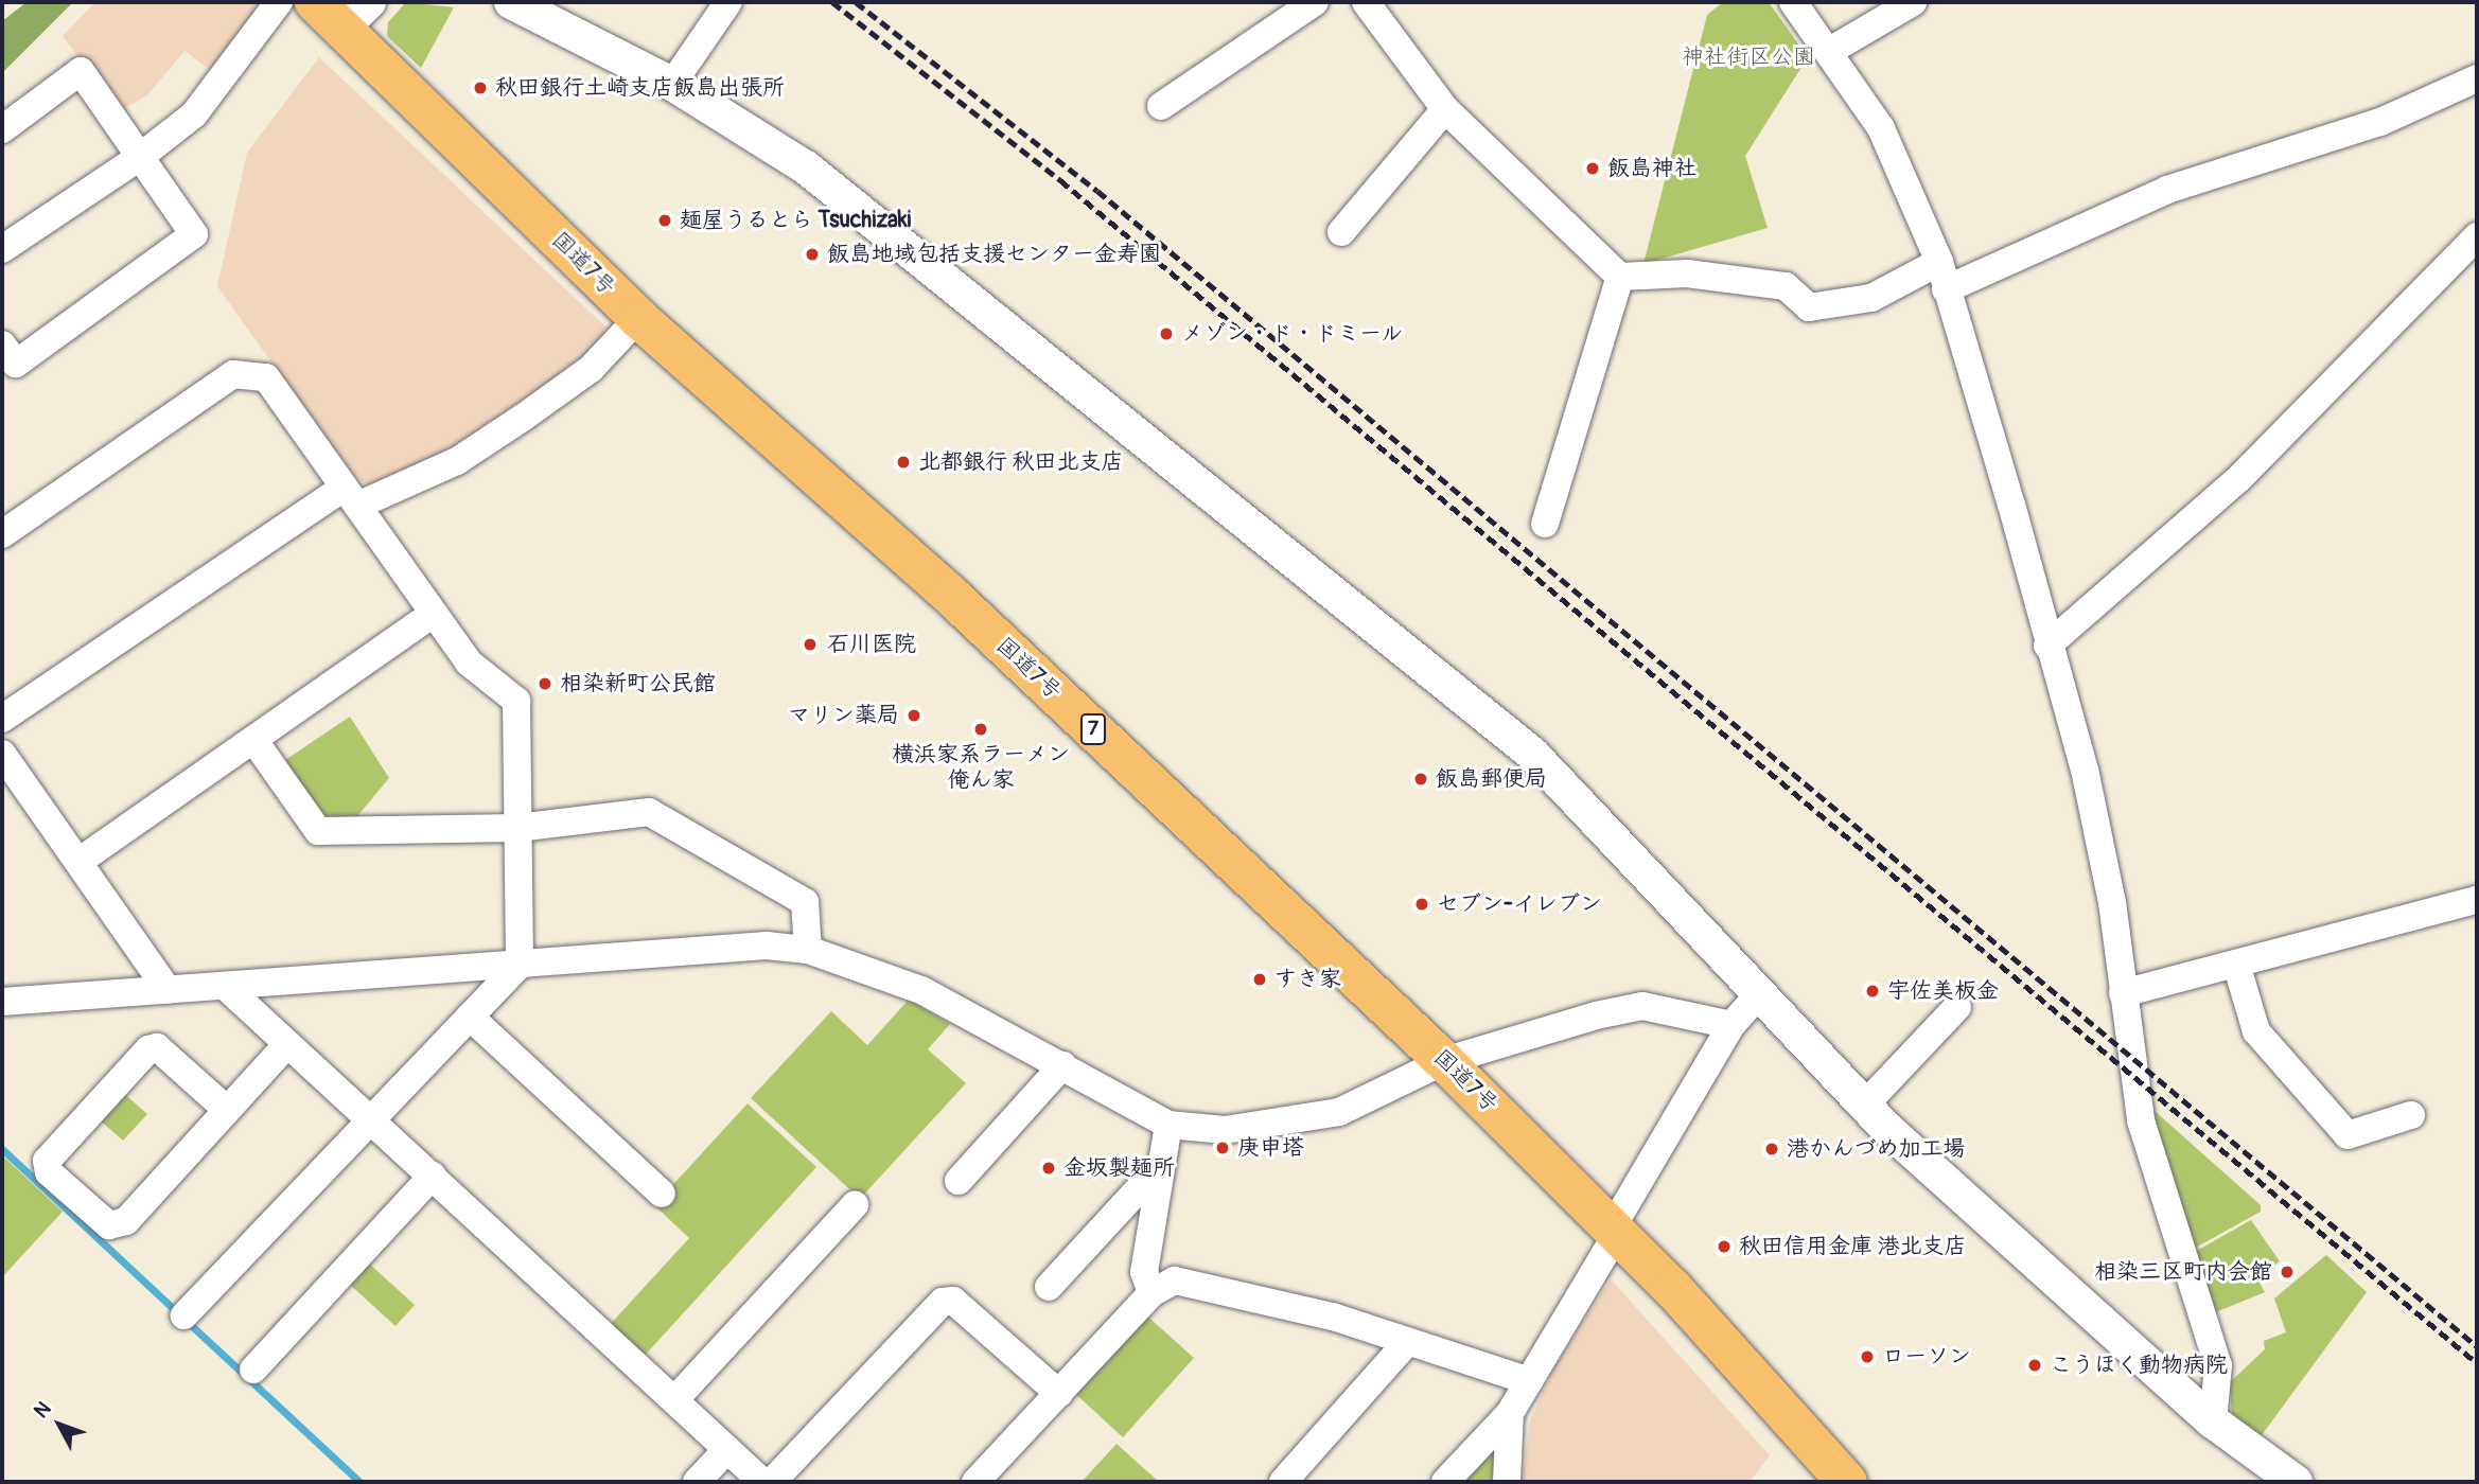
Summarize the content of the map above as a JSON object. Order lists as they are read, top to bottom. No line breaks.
{"streets":{"highway":["国道7号","7"]},"parks":["神社街区公園"],"places":["秋田銀行土崎支店飯島出張所","飯島神社","麺屋うるとら Tsuchizaki","飯島地域包括支援センター金寿園","メゾン・ド・ドミール","北都銀行 秋田北支店","石川医院","相染新町公民館","マリン薬局","横浜家系ラーメン 俺ん家","飯島郵便局","セブン-イレブン","すき家","宇佐美板金","庚申塔","港かんづめ加工場","金坂製麺所","秋田信用金庫 港北支店","相染三区町内会館","ローソン","こうほく動物病院"],"north":"top left"}
